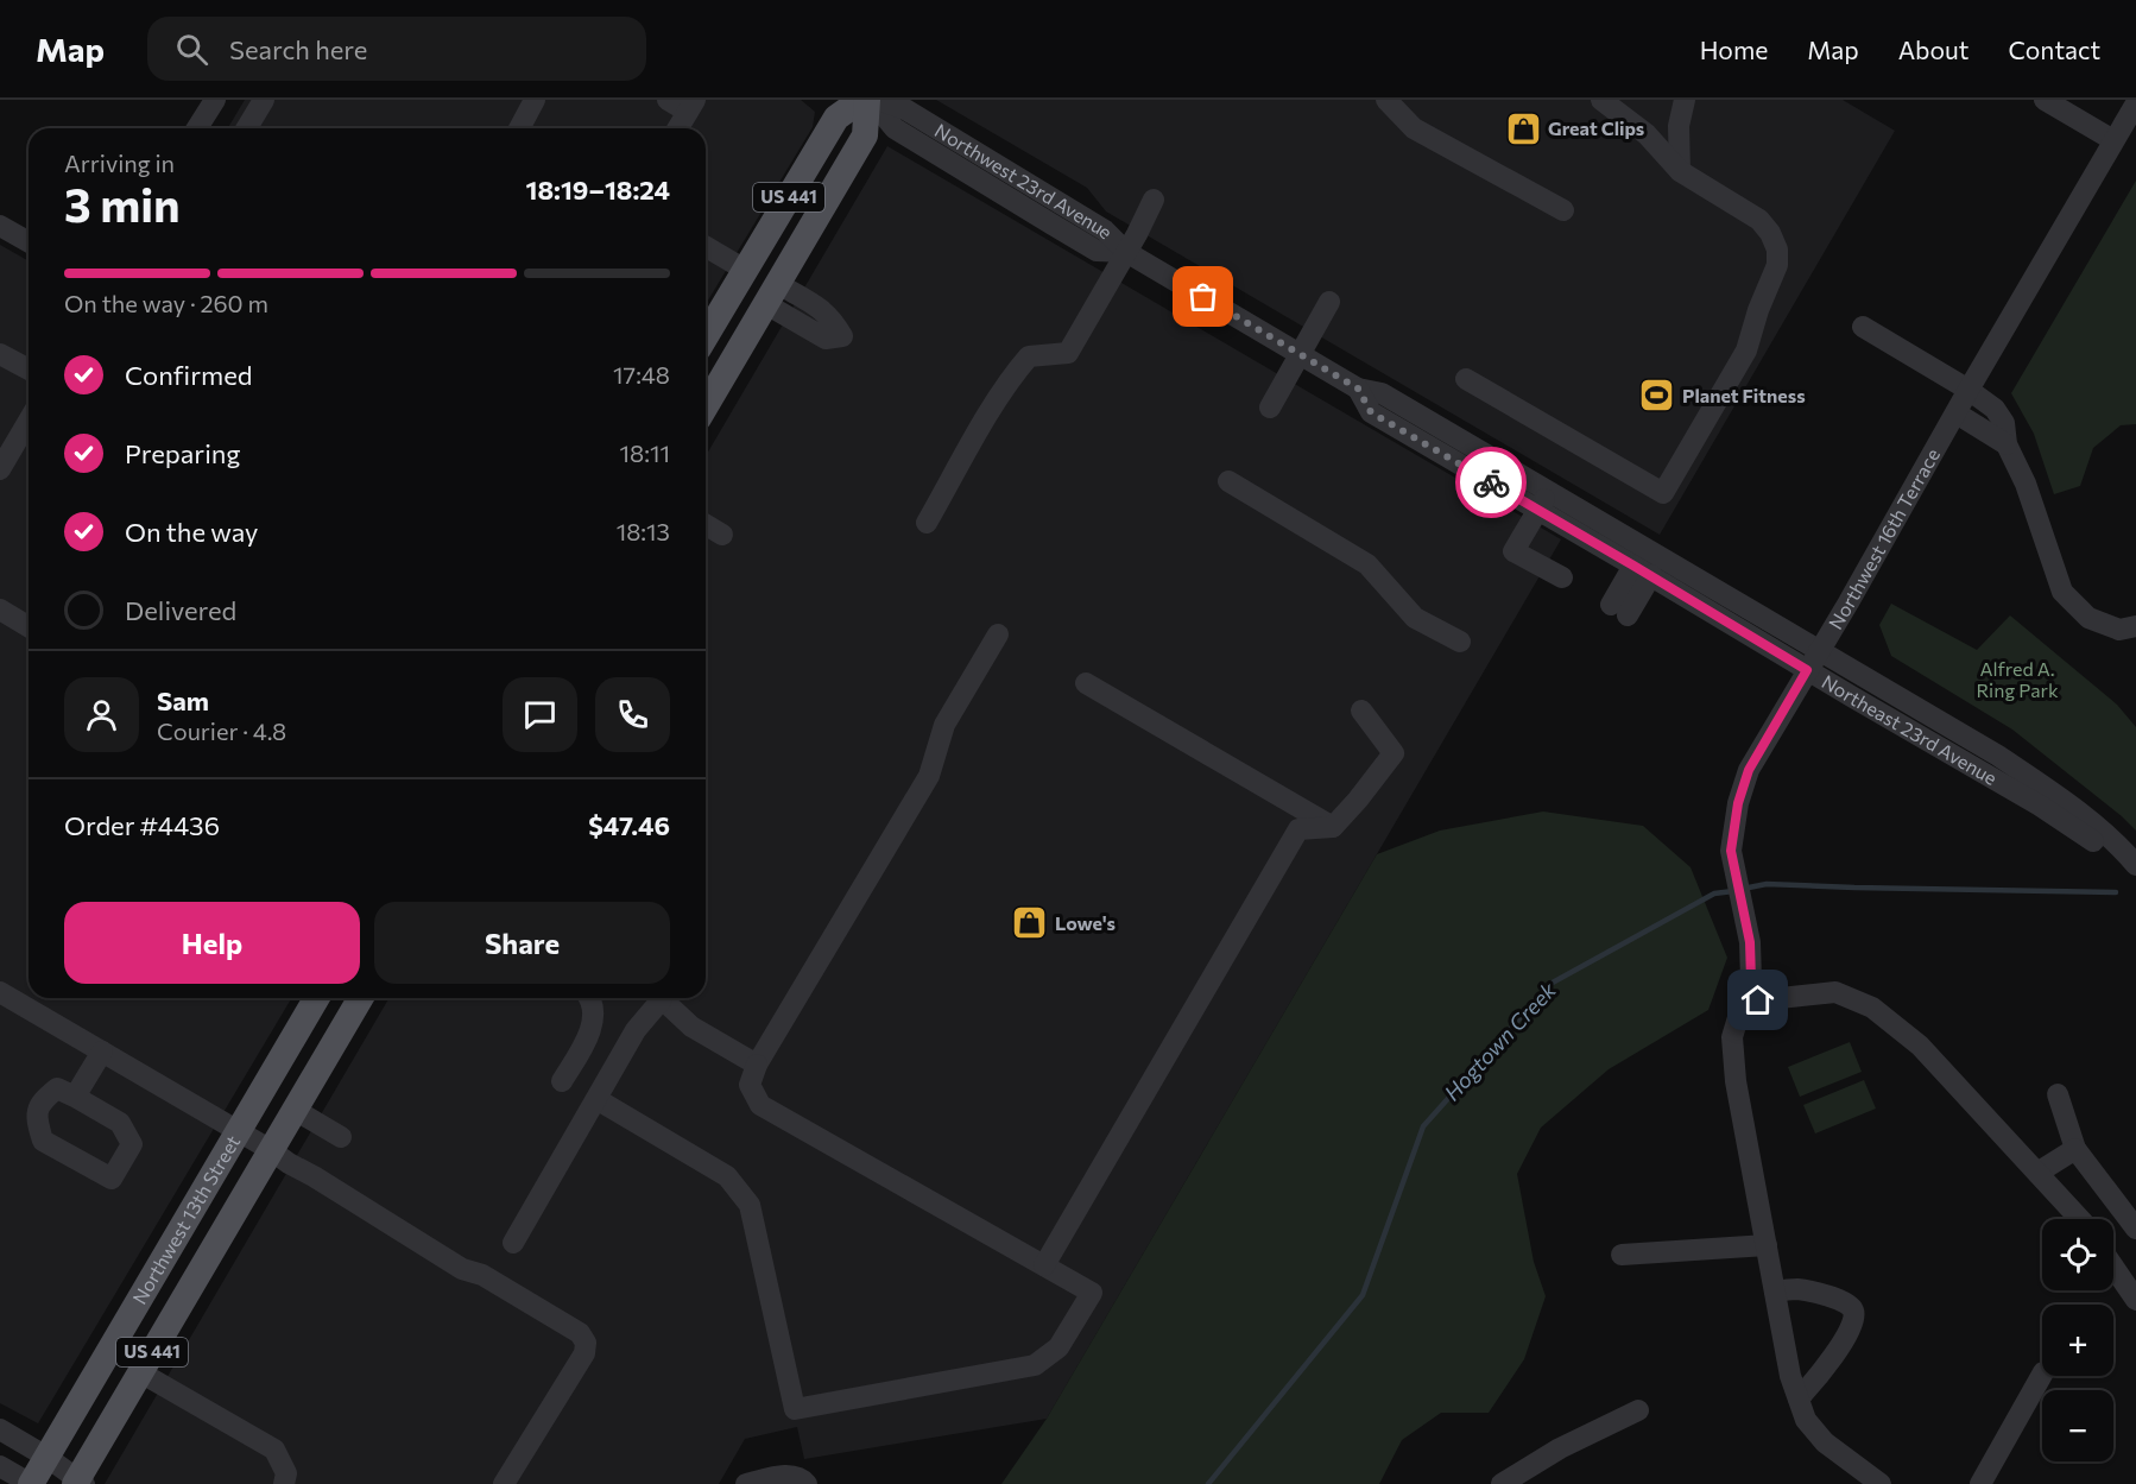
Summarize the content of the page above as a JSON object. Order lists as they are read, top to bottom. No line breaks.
{"streets":{"main road":["US 441","Northwest 13th Street"],"street":["Northwest 23rd Avenue","Northwest 16th Terrace","Northeast 23rd Avenue"]},"crossings":[["Northwest 23rd Avenue","US 441"],["Northwest 23rd Avenue","Northeast 23rd Avenue"],["Northwest 16th Terrace","Northeast 23rd Avenue"]],"water":["Hogtown Creek"],"parks":["Alfred A. Ring Park"],"places":{"shop":["Great Clips","Lowe's"],"sports":["Planet Fitness"]},"page":{"header":"Map","search":"Search here","nav":["Home","Map","About","Contact"],"heading":["3 min","Arriving in","18:19–18:24"],"panel":["Sam","Courier · 4.8","Order #4436","$47.46"],"bar":"On the way · 260 m","list":[["Confirmed","17:48"],["Preparing","18:11"],["On the way","18:13"],"Delivered"],"buttons":["Help","Share"],"map_buttons":["+","−"]}}
